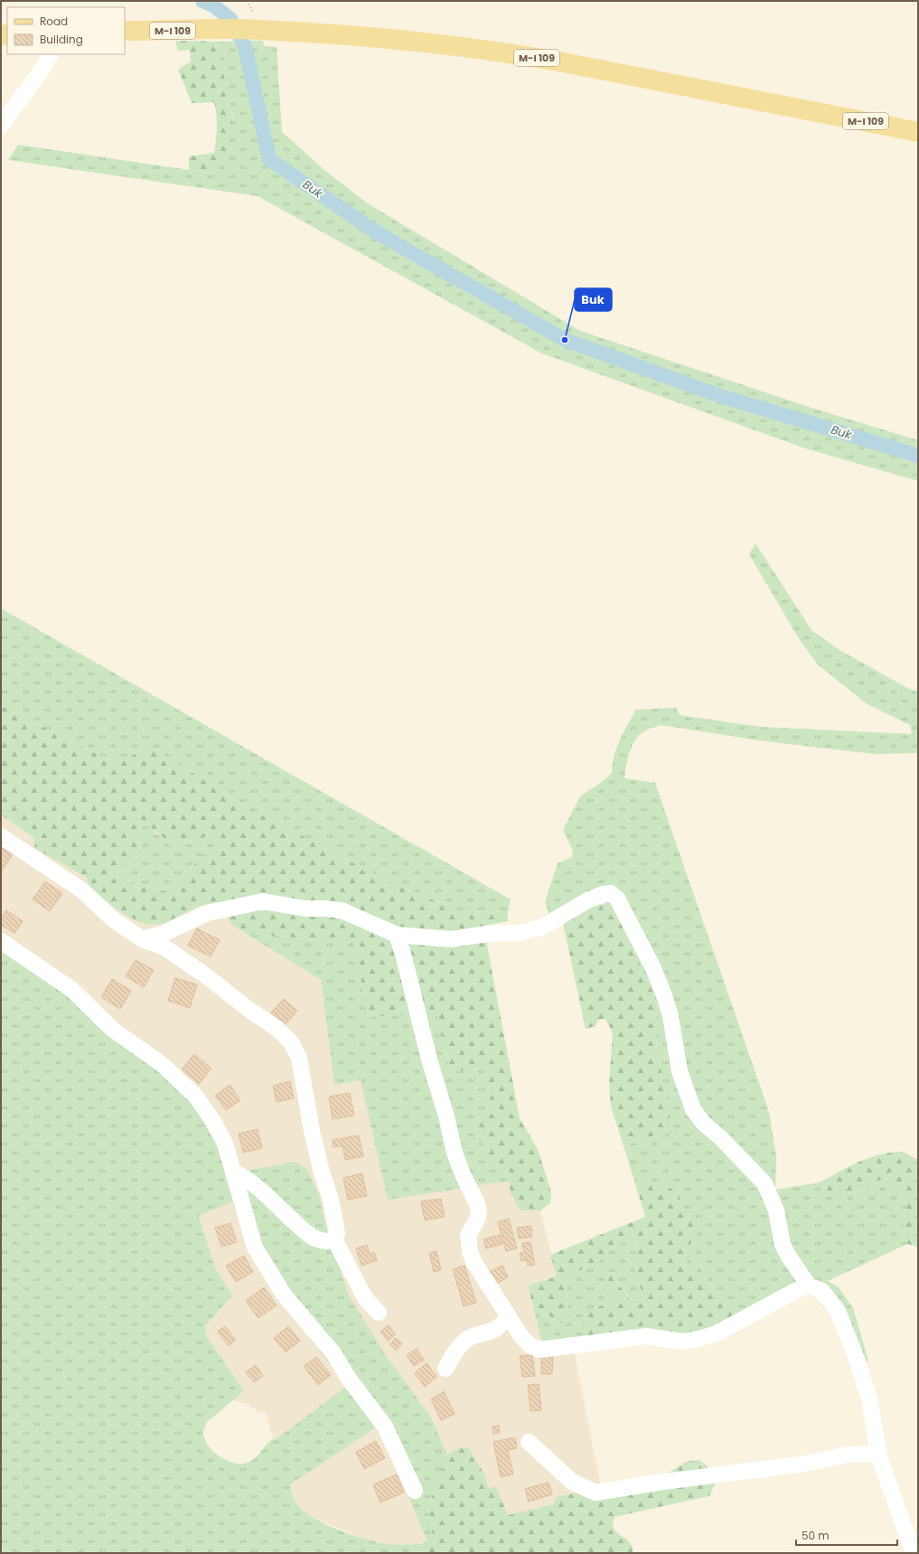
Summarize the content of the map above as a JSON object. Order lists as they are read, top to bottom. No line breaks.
{"streets":{"main road":["M-I 109"]},"water":["Buk"],"places":["Buk"],"legend":["Road","Building"],"scale_bar":"50 m"}
